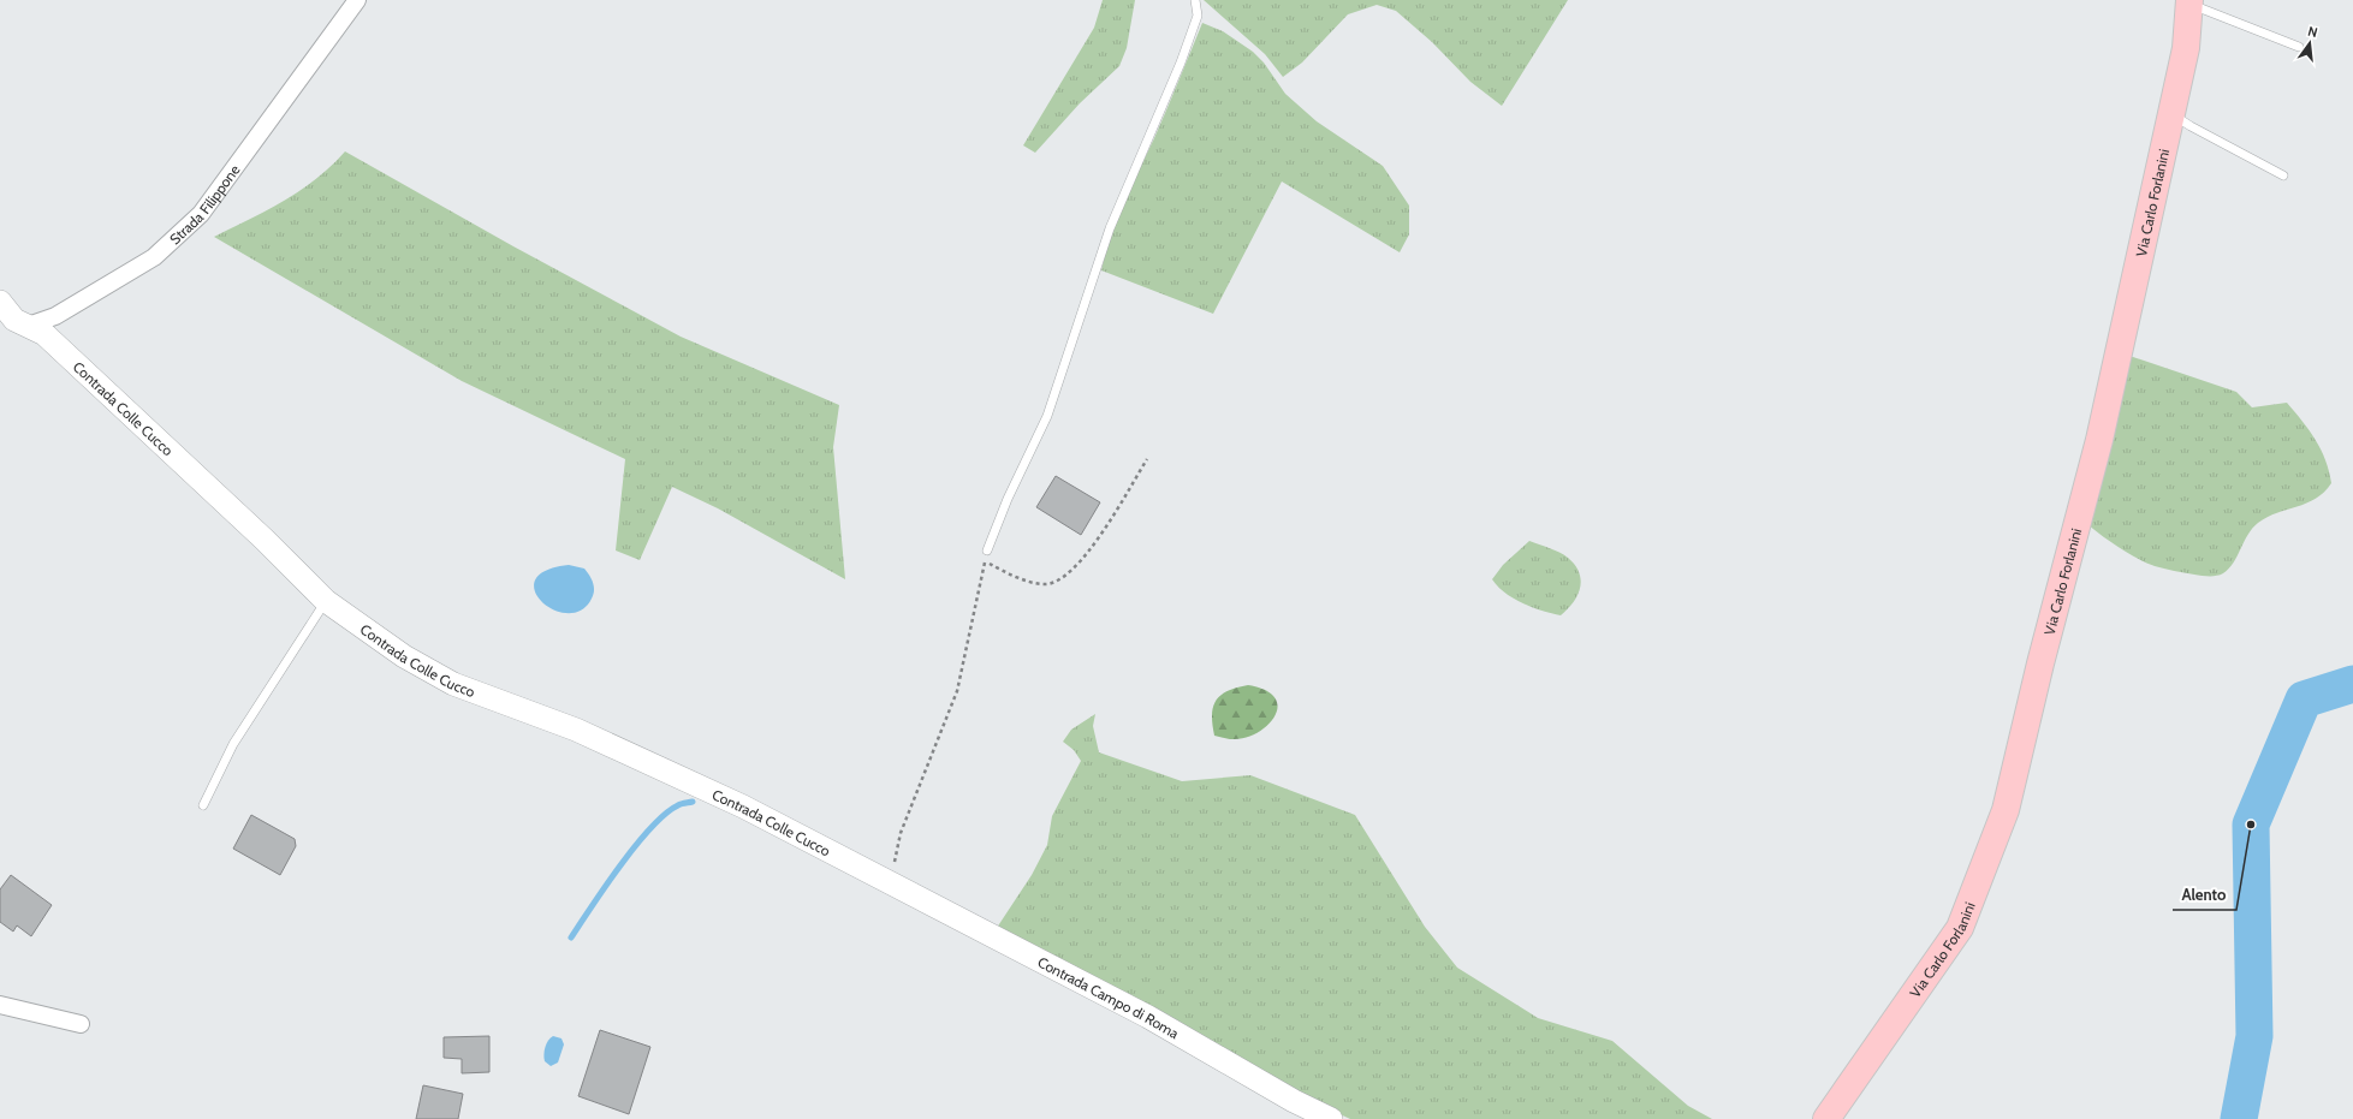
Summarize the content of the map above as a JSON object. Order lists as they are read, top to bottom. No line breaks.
{"streets":{"main road":["Via Carlo Forlanini"],"street":["Strada Filippone","Contrada Colle Cucco","Contrada Campo di Roma"]},"crossings":[["Strada Filippone","Contrada Colle Cucco"],["Contrada Colle Cucco","Contrada Campo di Roma"]],"places":["Alento"],"north":"top"}
